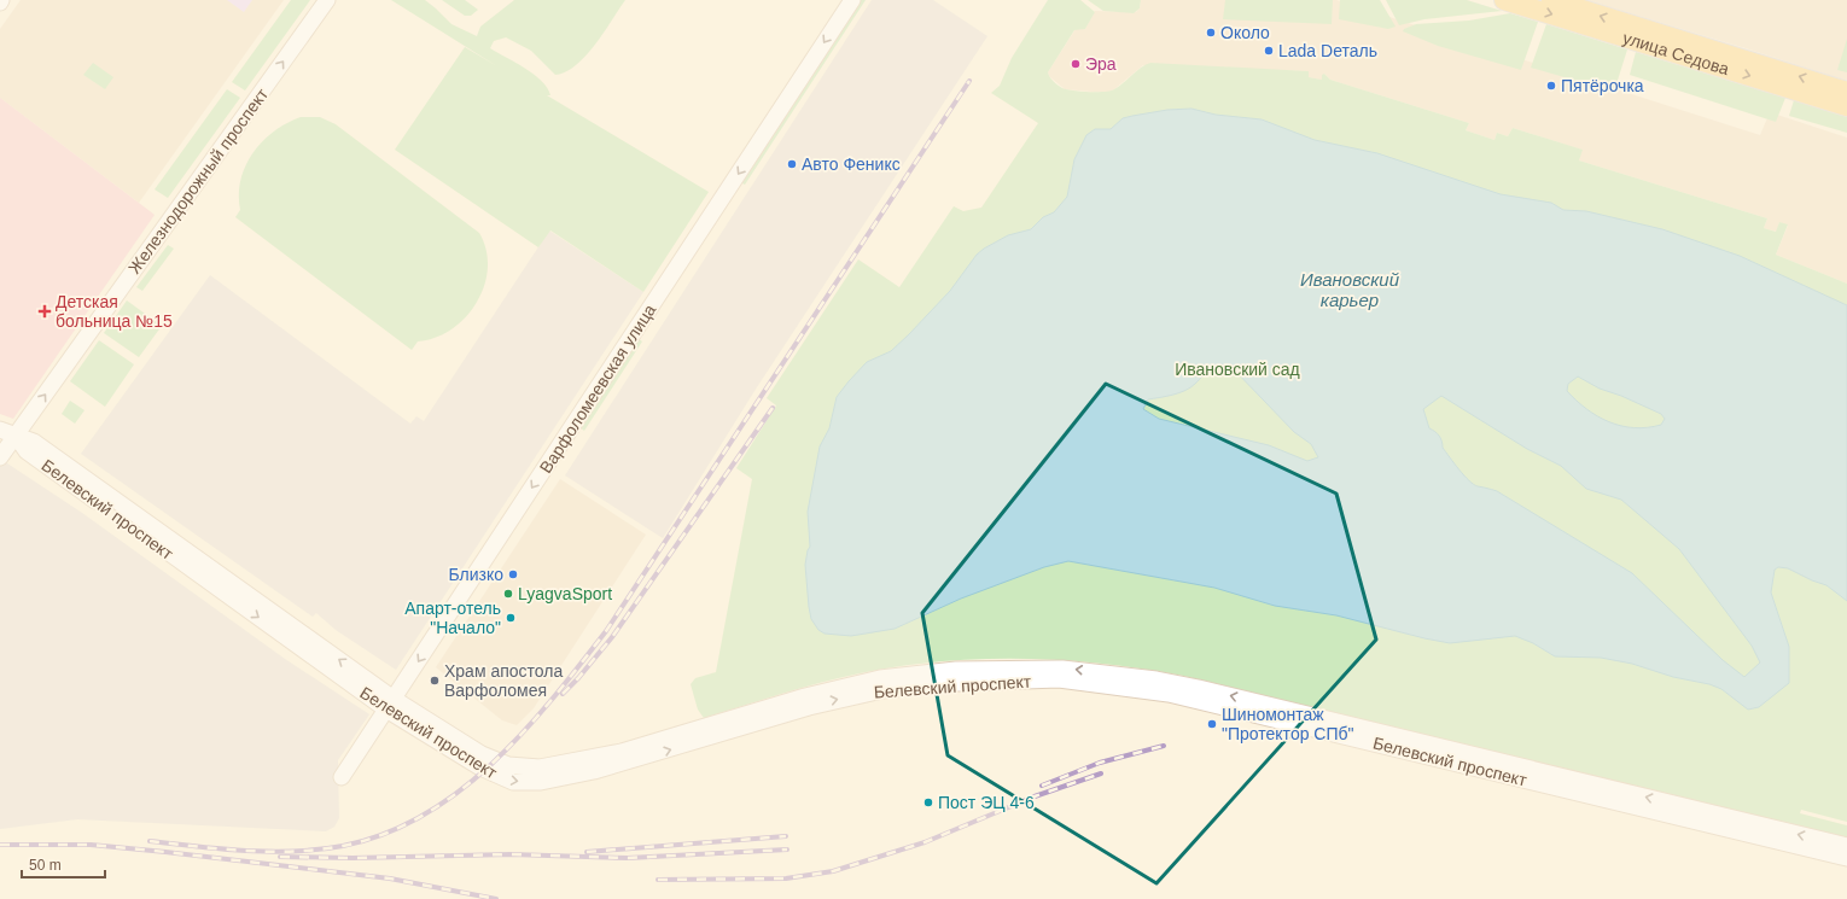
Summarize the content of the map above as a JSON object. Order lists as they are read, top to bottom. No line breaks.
{"streets":{"main road":["улица Седова"],"street":["Железнодорожный проспект","Варфоломеевская улица","Белевский проспект"]},"crossings":[["Железнодорожный проспект","Белевский проспект"],["Варфоломеевская улица","Белевский проспект"]],"one_way":["Железнодорожный проспект","Варфоломеевская улица"],"water":["Ивановский карьер"],"parks":["Ивановский сад"],"places":{"other":["Около","Lada Dеталь","Эра","Пятёрочка","Авто Феникс","Близко","LyagvaSport","Апарт-отель \"Начало\"","Храм апостола Варфоломея","Шиномонтаж \"Протектор СПб\"","Пост ЭЦ 4-6"],"health":["Детская больница №15"]},"scale_bar":"50 m"}
